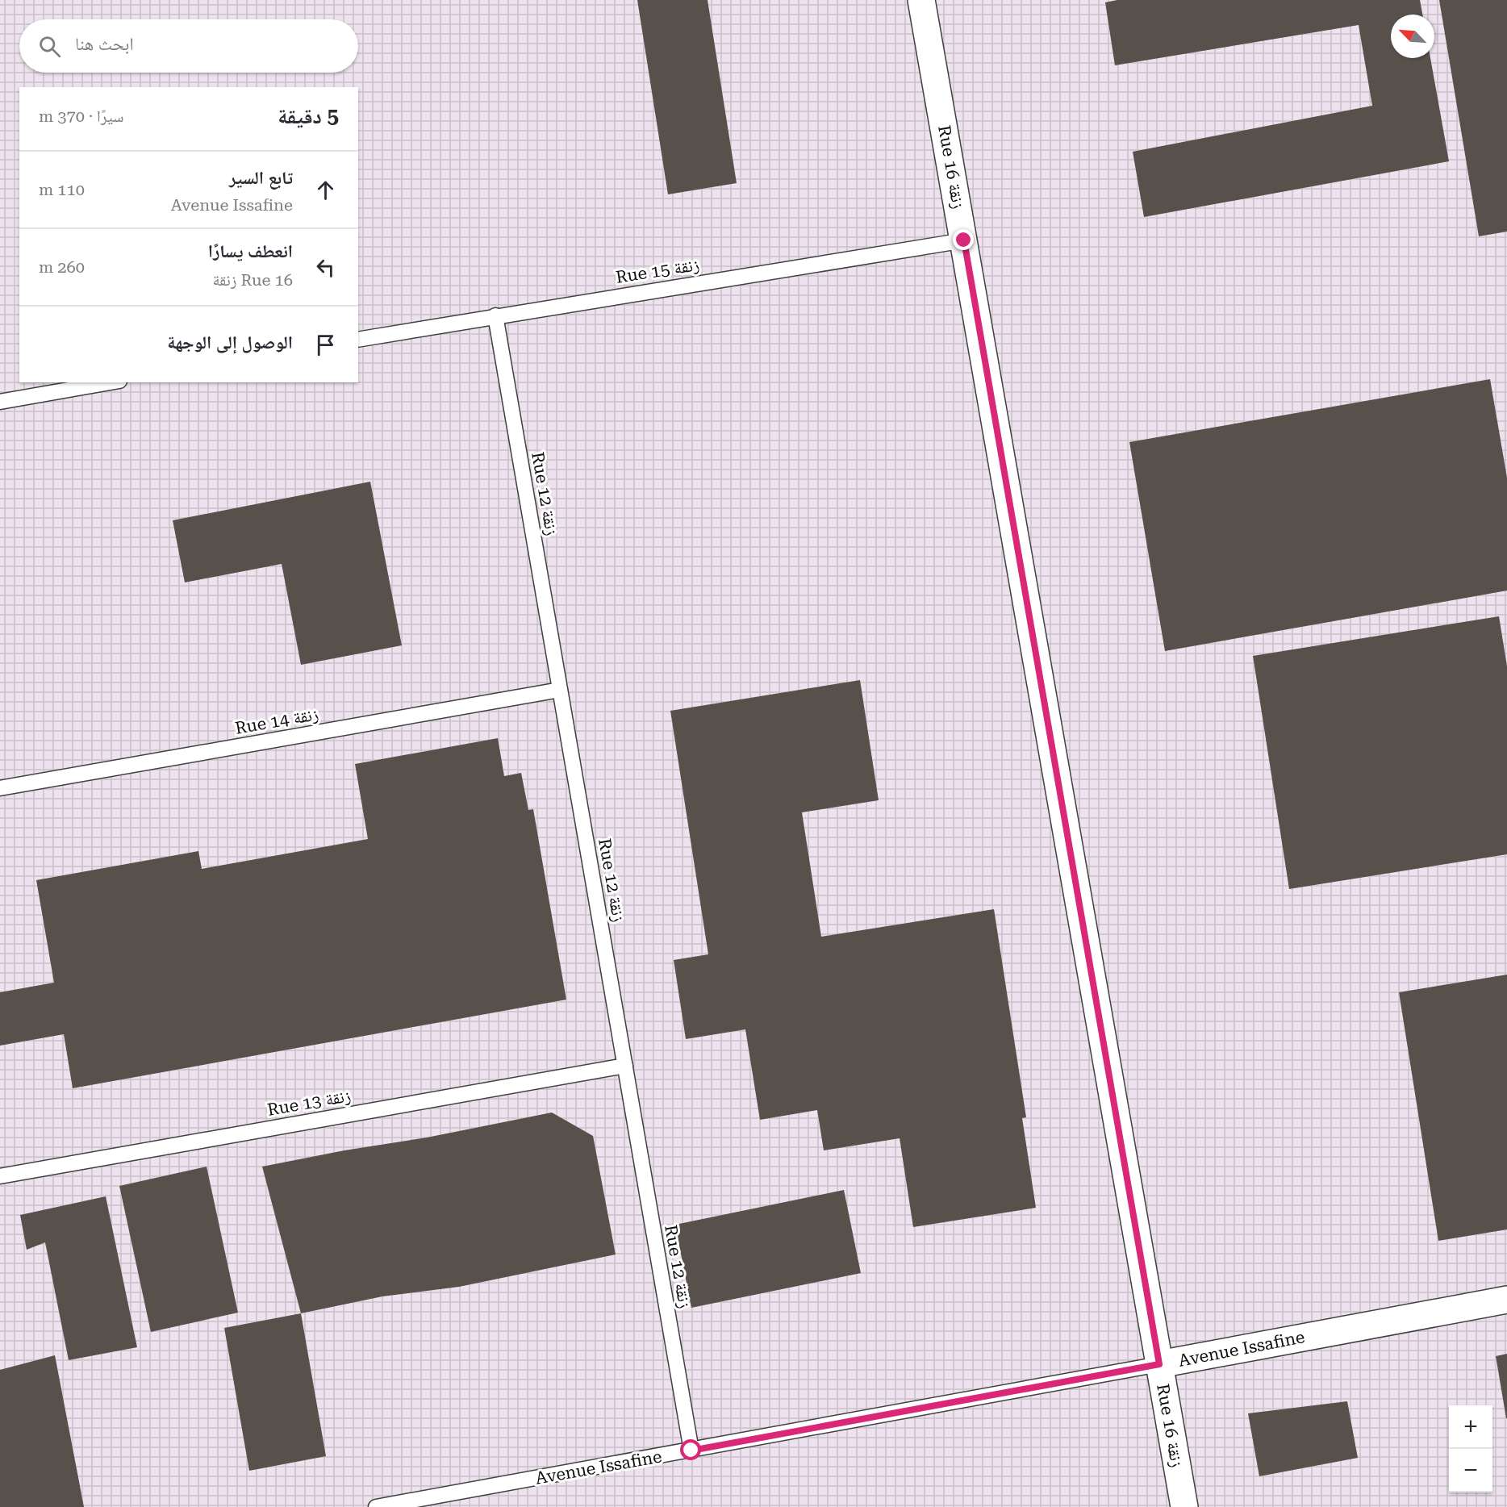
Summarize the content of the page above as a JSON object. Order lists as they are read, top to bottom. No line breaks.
{"streets":{"street":["Rue 16 زنقة","Avenue Issafine"],"lane":["Rue 15 زنقة","Rue 12 زنقة","Rue 14 زنقة","Rue 13 زنقة"]},"crossings":[["Rue 16 زنقة","Rue 15 زنقة"],["Rue 16 زنقة","Avenue Issafine"],["Rue 15 زنقة","Rue 12 زنقة"],["Rue 12 زنقة","Rue 14 زنقة"],["Rue 12 زنقة","Rue 13 زنقة"],["Rue 12 زنقة","Avenue Issafine"]],"north":"top left","page":{"search":"ابحث هنا","heading":["5 دقيقة","سيرًا · 370 m"],"list":[["تابع السير","Avenue Issafine","110 m"],["انعطف يسارًا","Rue 16 زنقة","260 m"],"الوصول إلى الوجهة"],"map_buttons":["+","−"]}}
